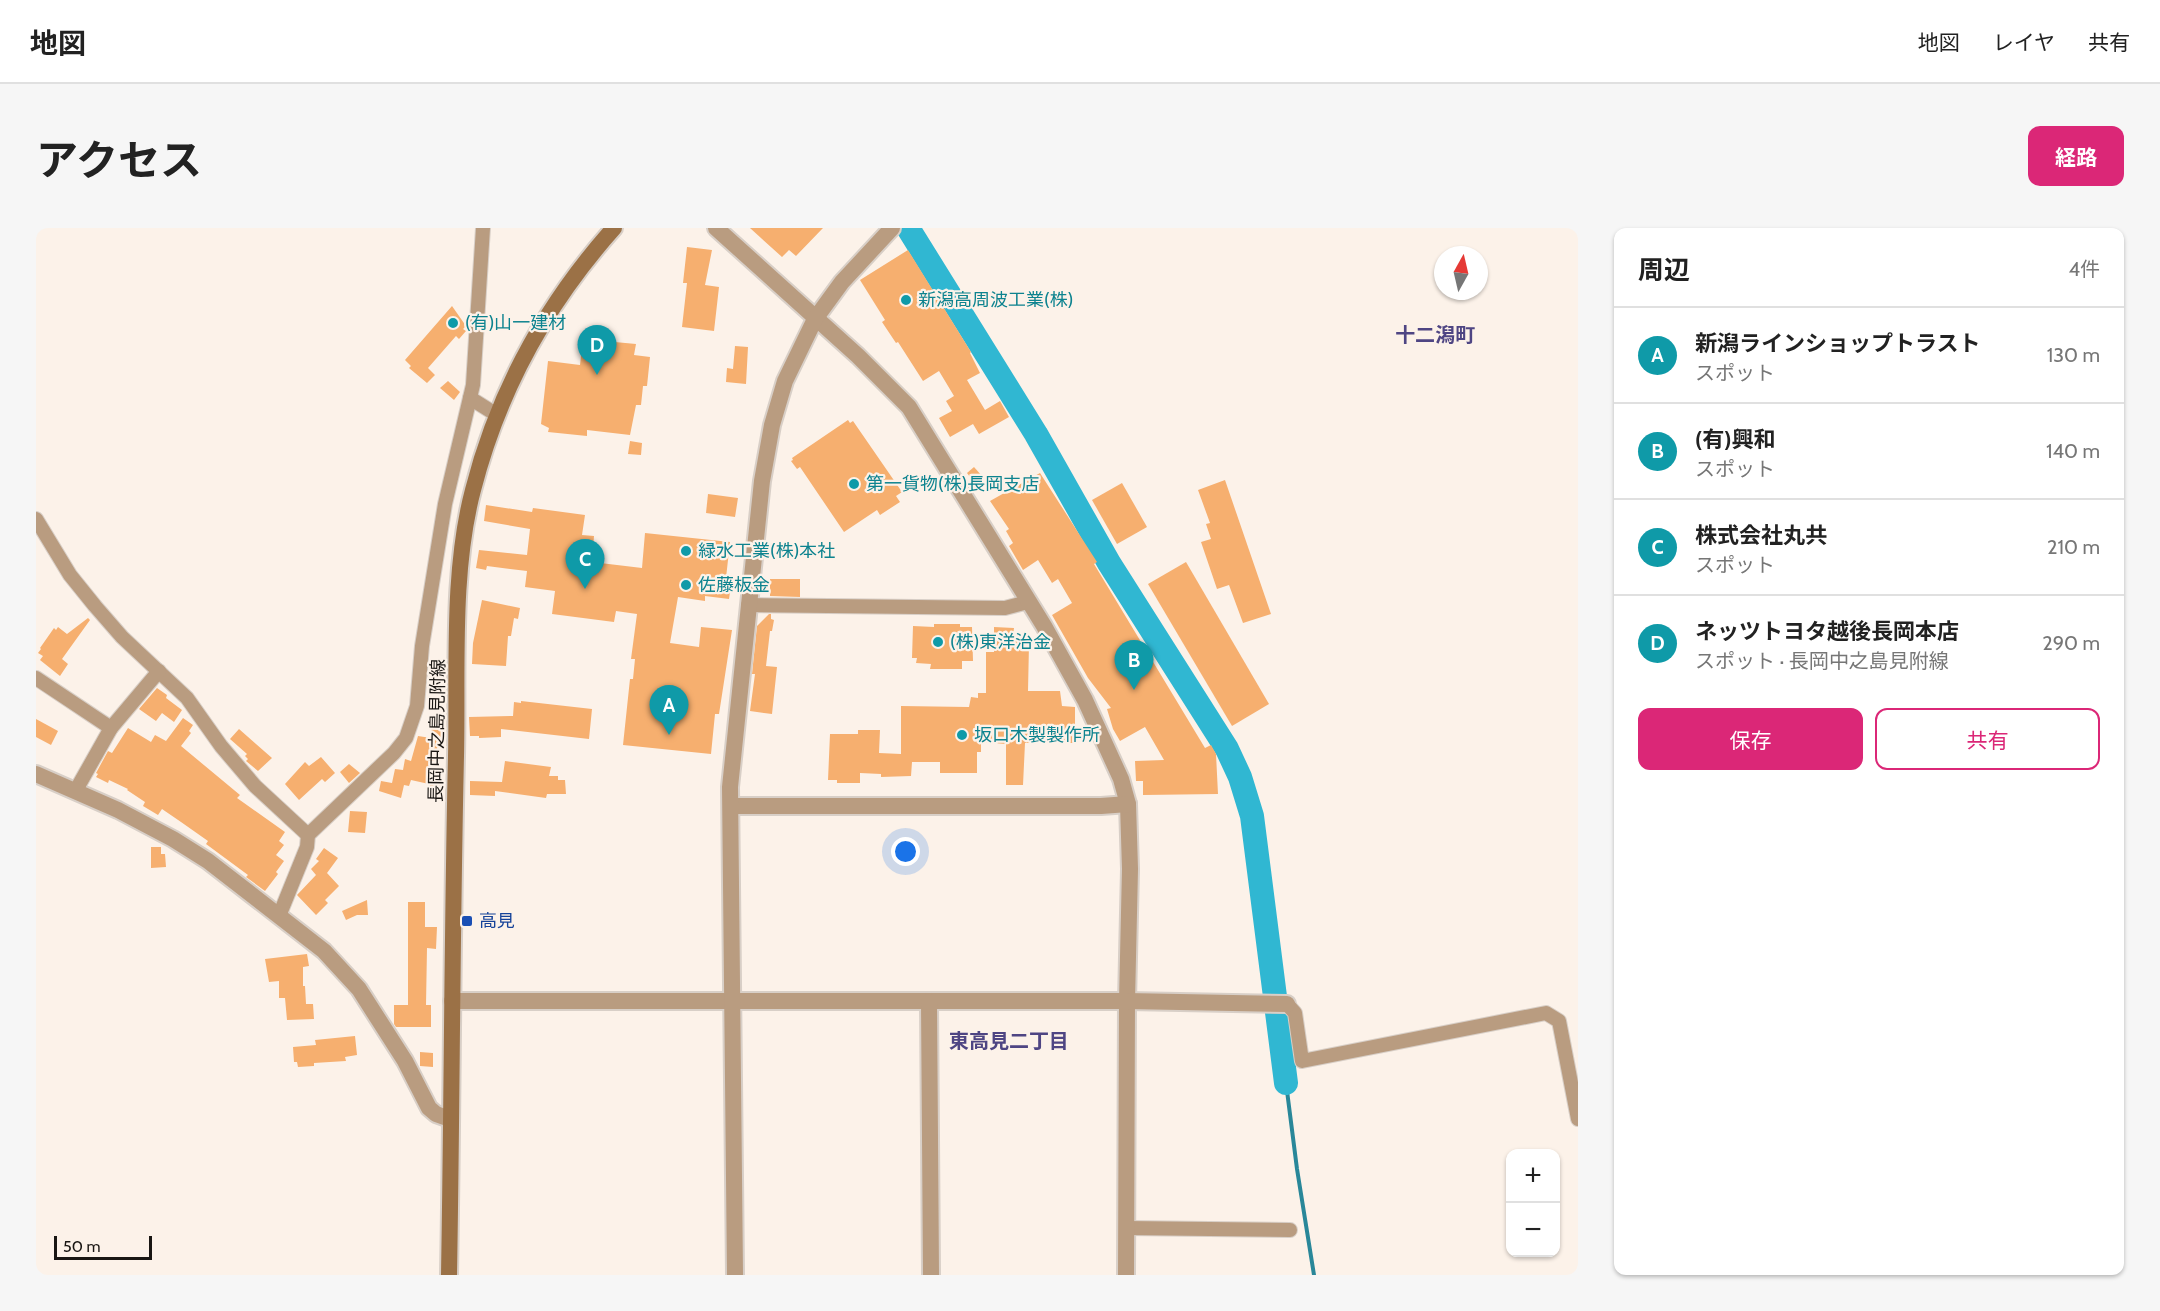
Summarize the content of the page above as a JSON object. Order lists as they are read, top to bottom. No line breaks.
{"streets":{"main road":["長岡中之島見附線"]},"districts":["十二潟町","東高見二丁目"],"places":{"other":["新潟高周波工業(株)","(有)山一建材","第一貨物(株)長岡支店","緑水工業(株)本社","佐藤板金","(株)東洋治金","坂口木製製作所"],"transit":["高見"]},"scale_bar":"50 m","north":"top","page":{"header":"地図","nav":["地図","レイヤ","共有"],"title":"アクセス","buttons":["経路",["保存","共有"]],"heading":["周辺","4件"],"list":[{"mark":"A","name":"新潟ラインショップトラスト","note":"スポット","value":"130 m"},{"mark":"B","name":"(有)興和","note":"スポット","value":"140 m"},{"mark":"C","name":"株式会社丸共","note":"スポット","value":"210 m"},{"mark":"D","name":"ネッツトヨタ越後長岡本店","note":"スポット · 長岡中之島見附線","value":"290 m"}],"pins":["D","C","B","A"],"map_buttons":["+","−"],"scale":"50 m"}}
